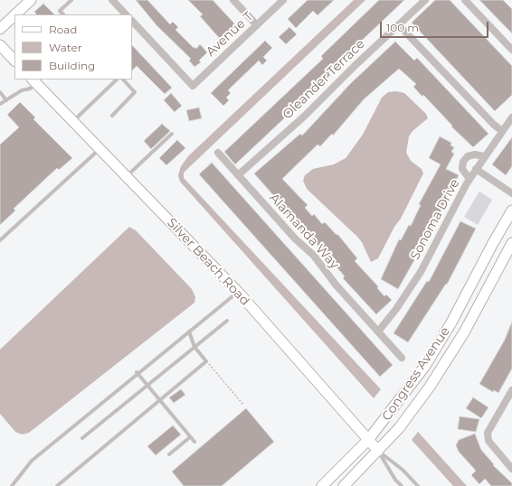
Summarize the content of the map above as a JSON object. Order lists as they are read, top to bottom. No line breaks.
{"streets":{"street":["Avenue T","Oleander Terrace","Sonoma Drive","Alamanda Way","Silver Beach Road","Congress Avenue"]},"crossings":[["Oleander Terrace","Alamanda Way"],["Sonoma Drive","Alamanda Way"],["Silver Beach Road","Congress Avenue"]],"legend":["Road","Water","Building"],"scale_bar":"100 m"}
